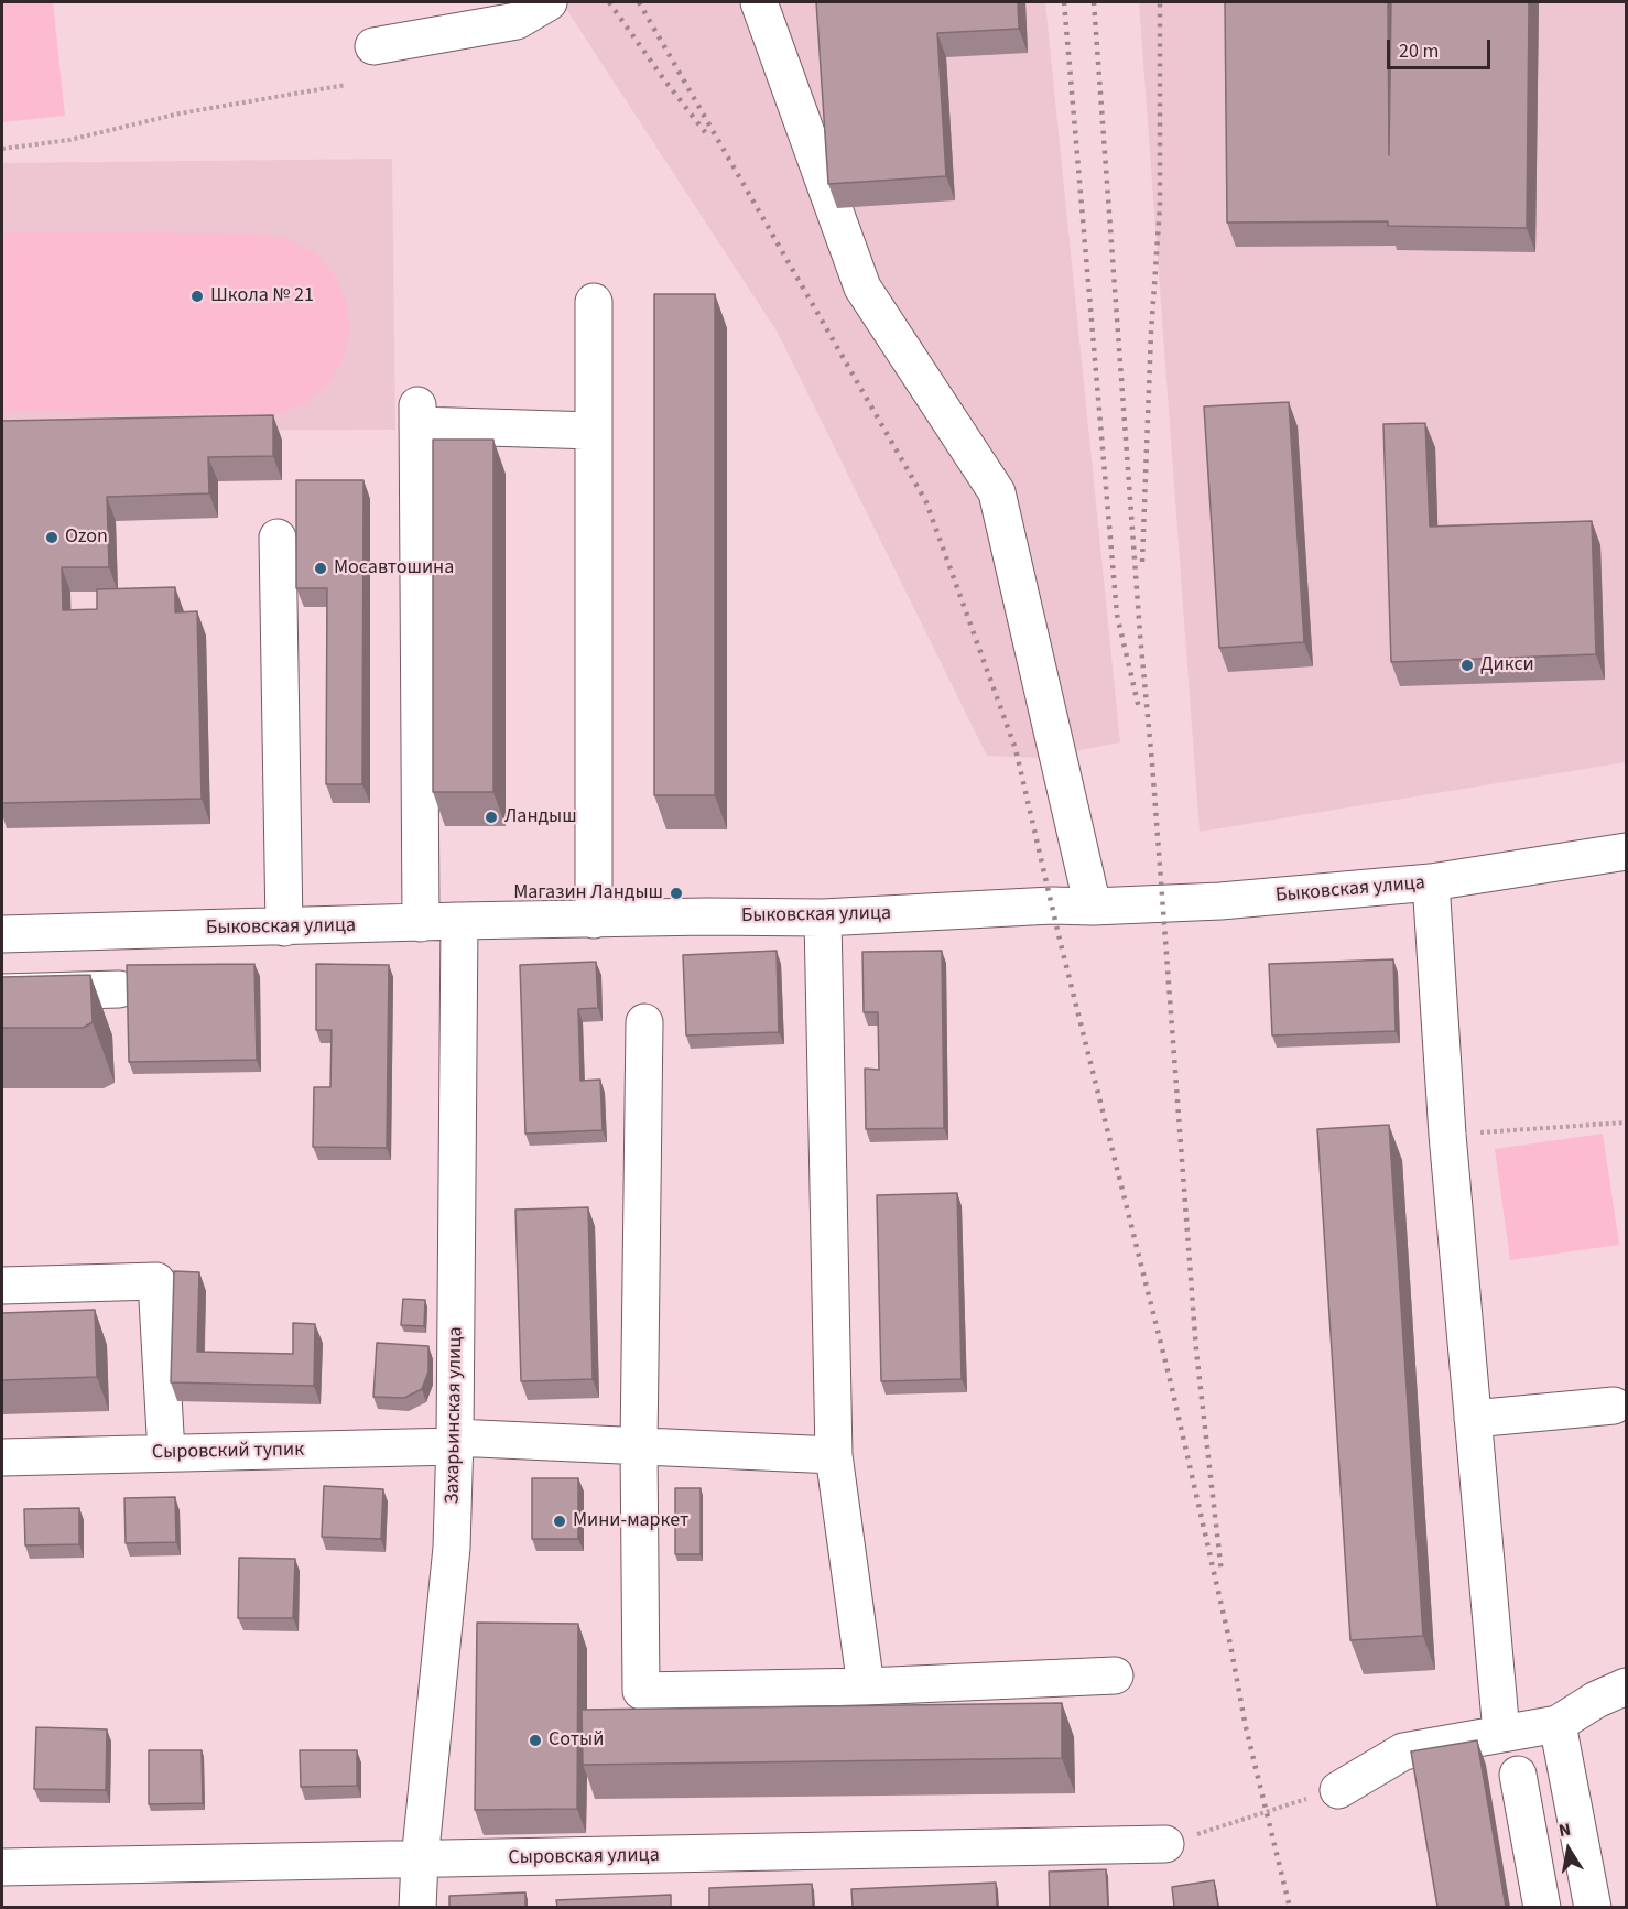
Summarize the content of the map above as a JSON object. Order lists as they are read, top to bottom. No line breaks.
{"streets":{"street":["Быковская улица","Захарьинская улица","Сыровский тупик","Сыровская улица"]},"crossings":[["Быковская улица","Захарьинская улица"],["Захарьинская улица","Сыровский тупик"],["Захарьинская улица","Сыровская улица"]],"places":["Школа № 21","Ozon","Мосавтошина","Дикси","Ландыш","Магазин Ландыш","Мини-маркет","Сотый"],"scale_bar":"20 m","north":"top"}
